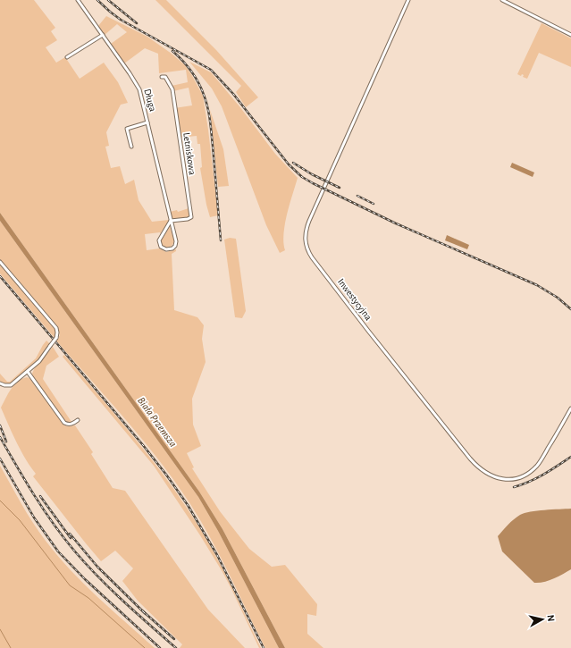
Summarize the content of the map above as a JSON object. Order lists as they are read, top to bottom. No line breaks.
{"streets":{"street":["Długa","Letniskowa","Inwestycyjna"]},"crossings":[["Długa","Letniskowa"]],"water":["Biała Przemsza"],"north":"right"}
